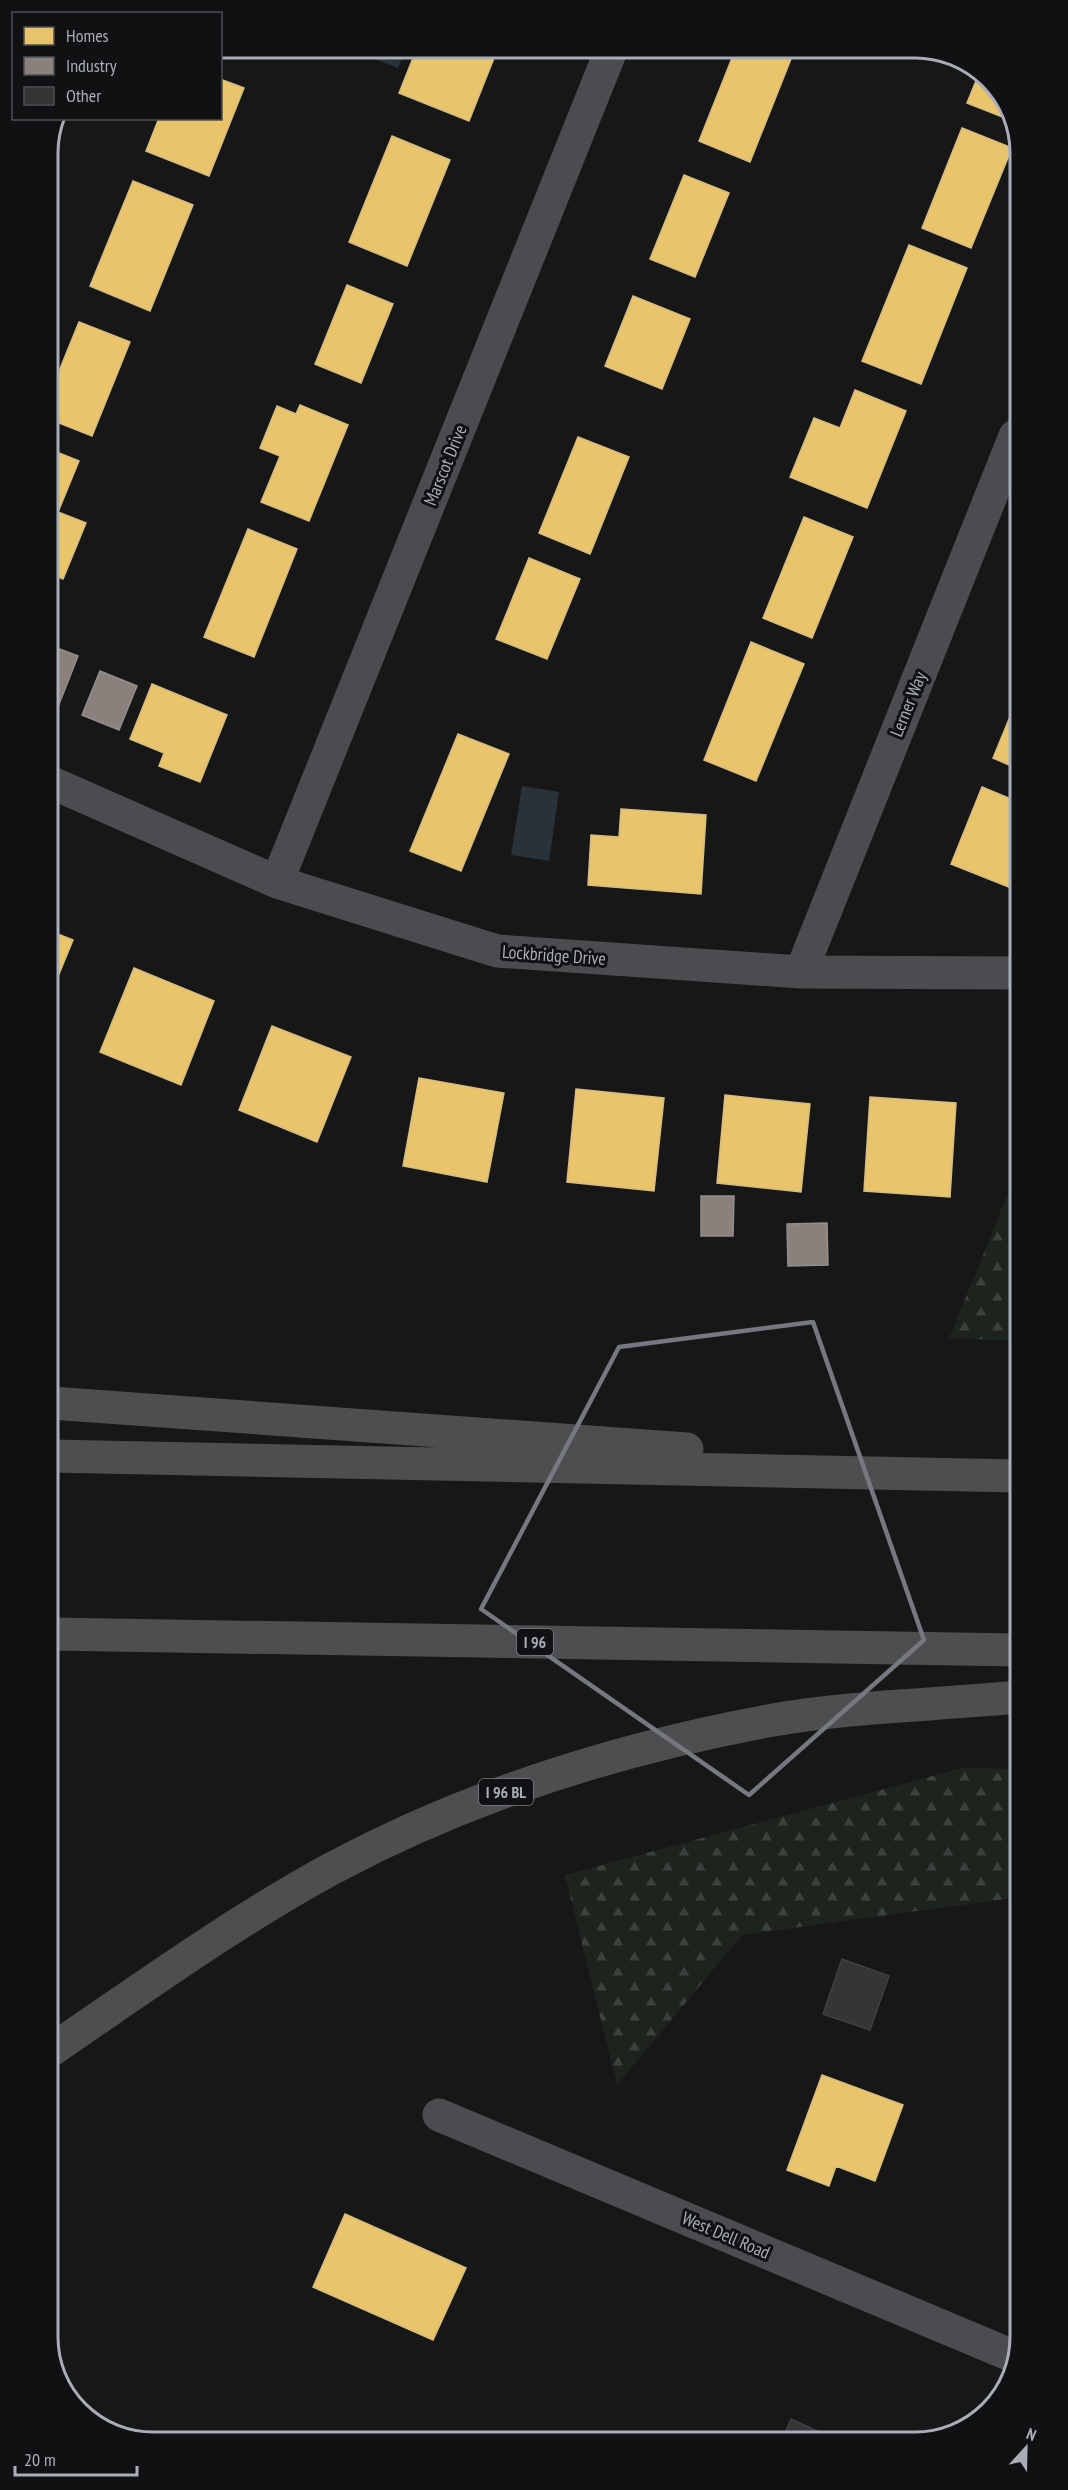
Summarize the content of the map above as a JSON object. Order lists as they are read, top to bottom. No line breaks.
{"streets":{"highway":["I 96","I 96 BL"],"street":["Marscot Drive","Lerner Way","Lockbridge Drive","West Dell Road"]},"crossings":[["Marscot Drive","Lockbridge Drive"],["Lerner Way","Lockbridge Drive"]],"legend":["Homes","Industry","Other"],"scale_bar":"20 m","north":"top"}
